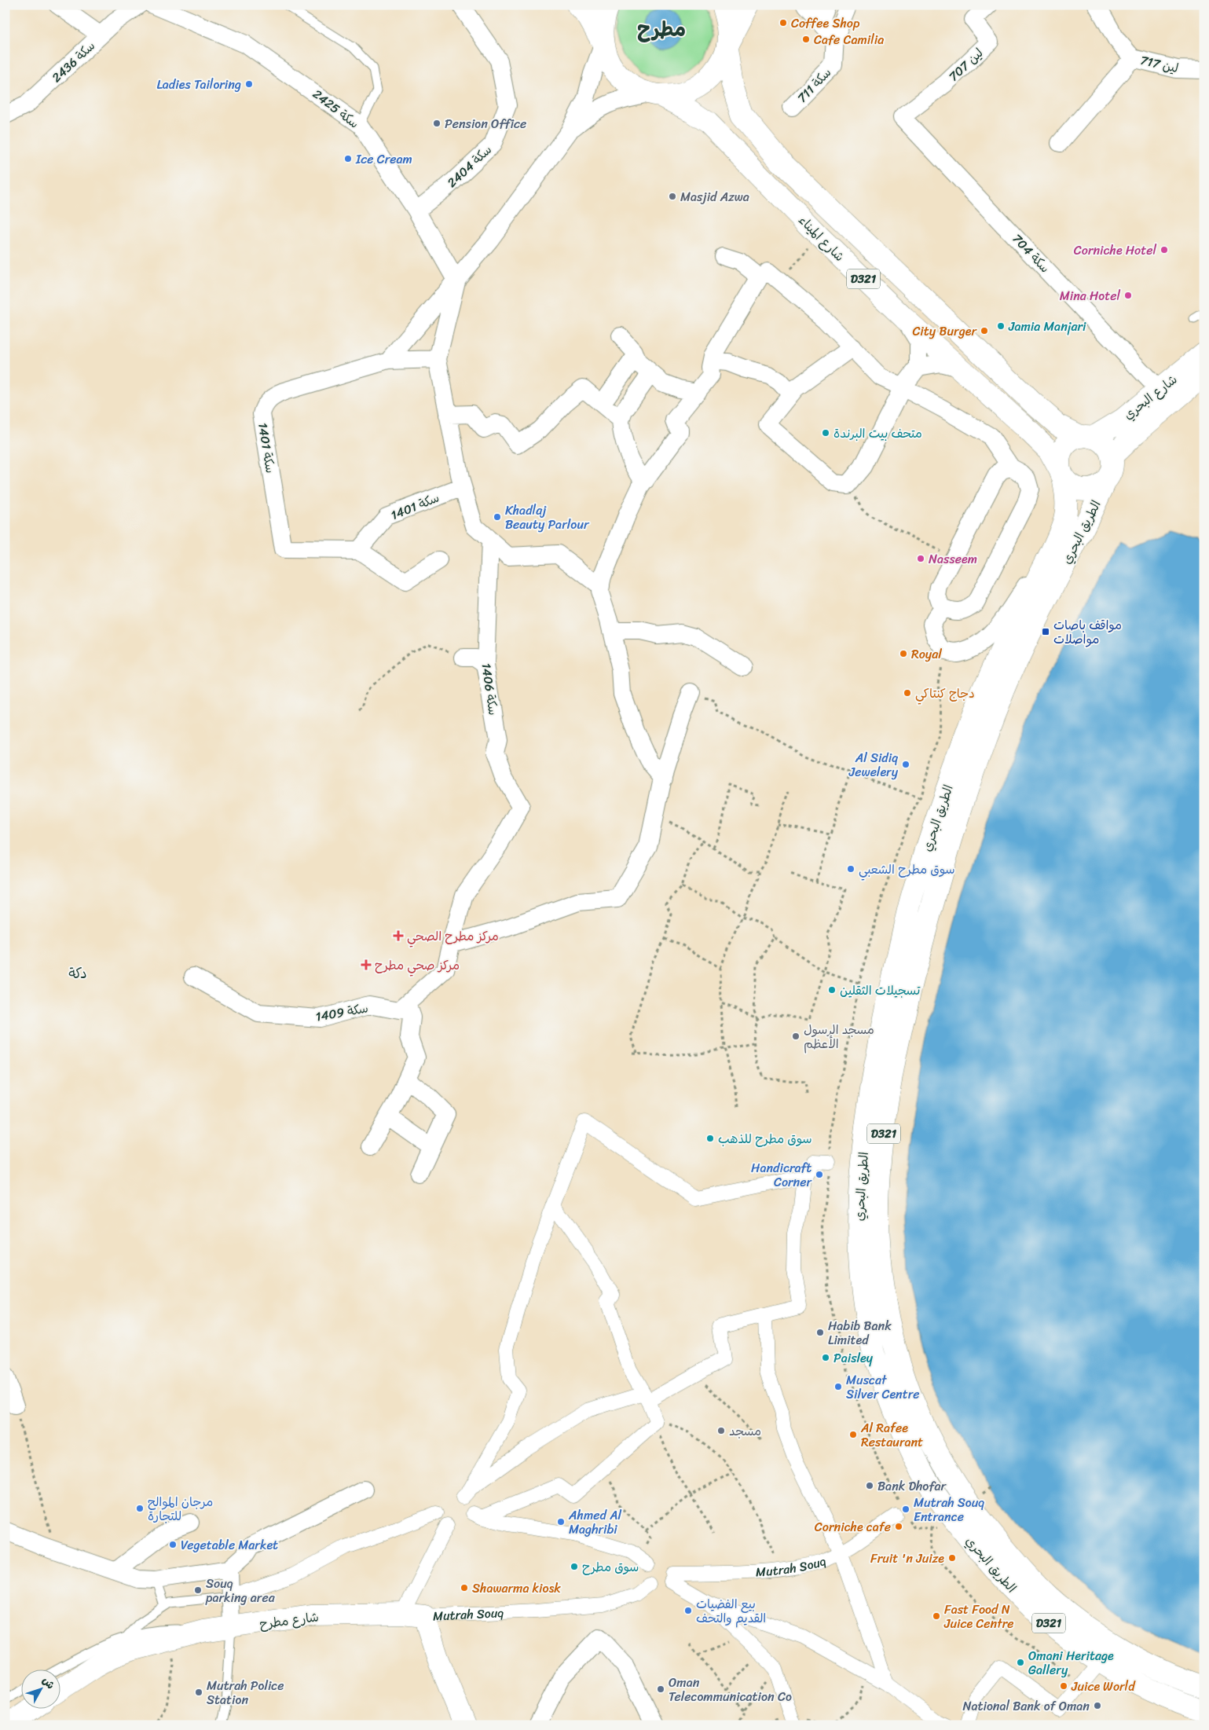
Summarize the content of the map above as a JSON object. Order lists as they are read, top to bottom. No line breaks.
{"streets":{"main road":["شارع الميناء","D321","شارع البحري","الطريق البحري","شارع مطرح"],"street":["سكة 2436","لين 717","لين 707","711 سكة","سكة 2425","سكة 2404","سكة 704","1401 سكة","سكة 1401","1406 سكة","1409 سكة","Mutrah Souq"]},"crossings":[["لين 707","سكة 704"],["سكة 2425","سكة 2404"],["شارع الميناء","D321"],["شارع الميناء","شارع البحري"],["شارع الميناء","الطريق البحري"],["سكة 704","شارع البحري"],["D321","شارع البحري"],["D321","الطريق البحري"],["شارع البحري","الطريق البحري"],["1401 سكة","سكة 1401"],["1406 سكة","1409 سكة"],["Mutrah Souq","شارع مطرح"]],"districts":["مطرح","دكة"],"places":{"other":["Coffee Shop","Cafe Camilia","Ladies Tailoring","Pension Office","Ice Cream","Masjid Azwa","Corniche Hotel","Mina Hotel","Jamia Manjari","City Burger","متحف بيت البرندة","Khadlaj Beauty Parlour","Nasseem","Royal","دجاج كنتاكي","Al Sidiq Jewelery","سوق مطرح الشعبي","تسجيلات الثقلين","مسجد الرسول الأعظم","سوق مطرح للذهب","Handicraft Corner","Habib Bank Limited","Paisley","Muscat Silver Centre","مسجد","Al Rafee Restaurant","Bank Dhofar","مرجان الموالح للتجارة","Mutrah Souq Entrance","Ahmed Al Maghribi","Corniche cafe","Vegetable Market","Fruit 'n Juize","سوق مطرح","Shawarma kiosk","Souq parking area","بيع الفضيات القديم والتحف","Fast Food N Juice Centre","Omani Heritage Gallery","Juice World","Oman Telecommunication Co","Mutrah Police Station","National Bank of Oman"],"transit":["مواقف باصات مواصلات"],"health":["مركز مطرح الصحي","مركز صحي مطرح"]},"north":"top right"}
